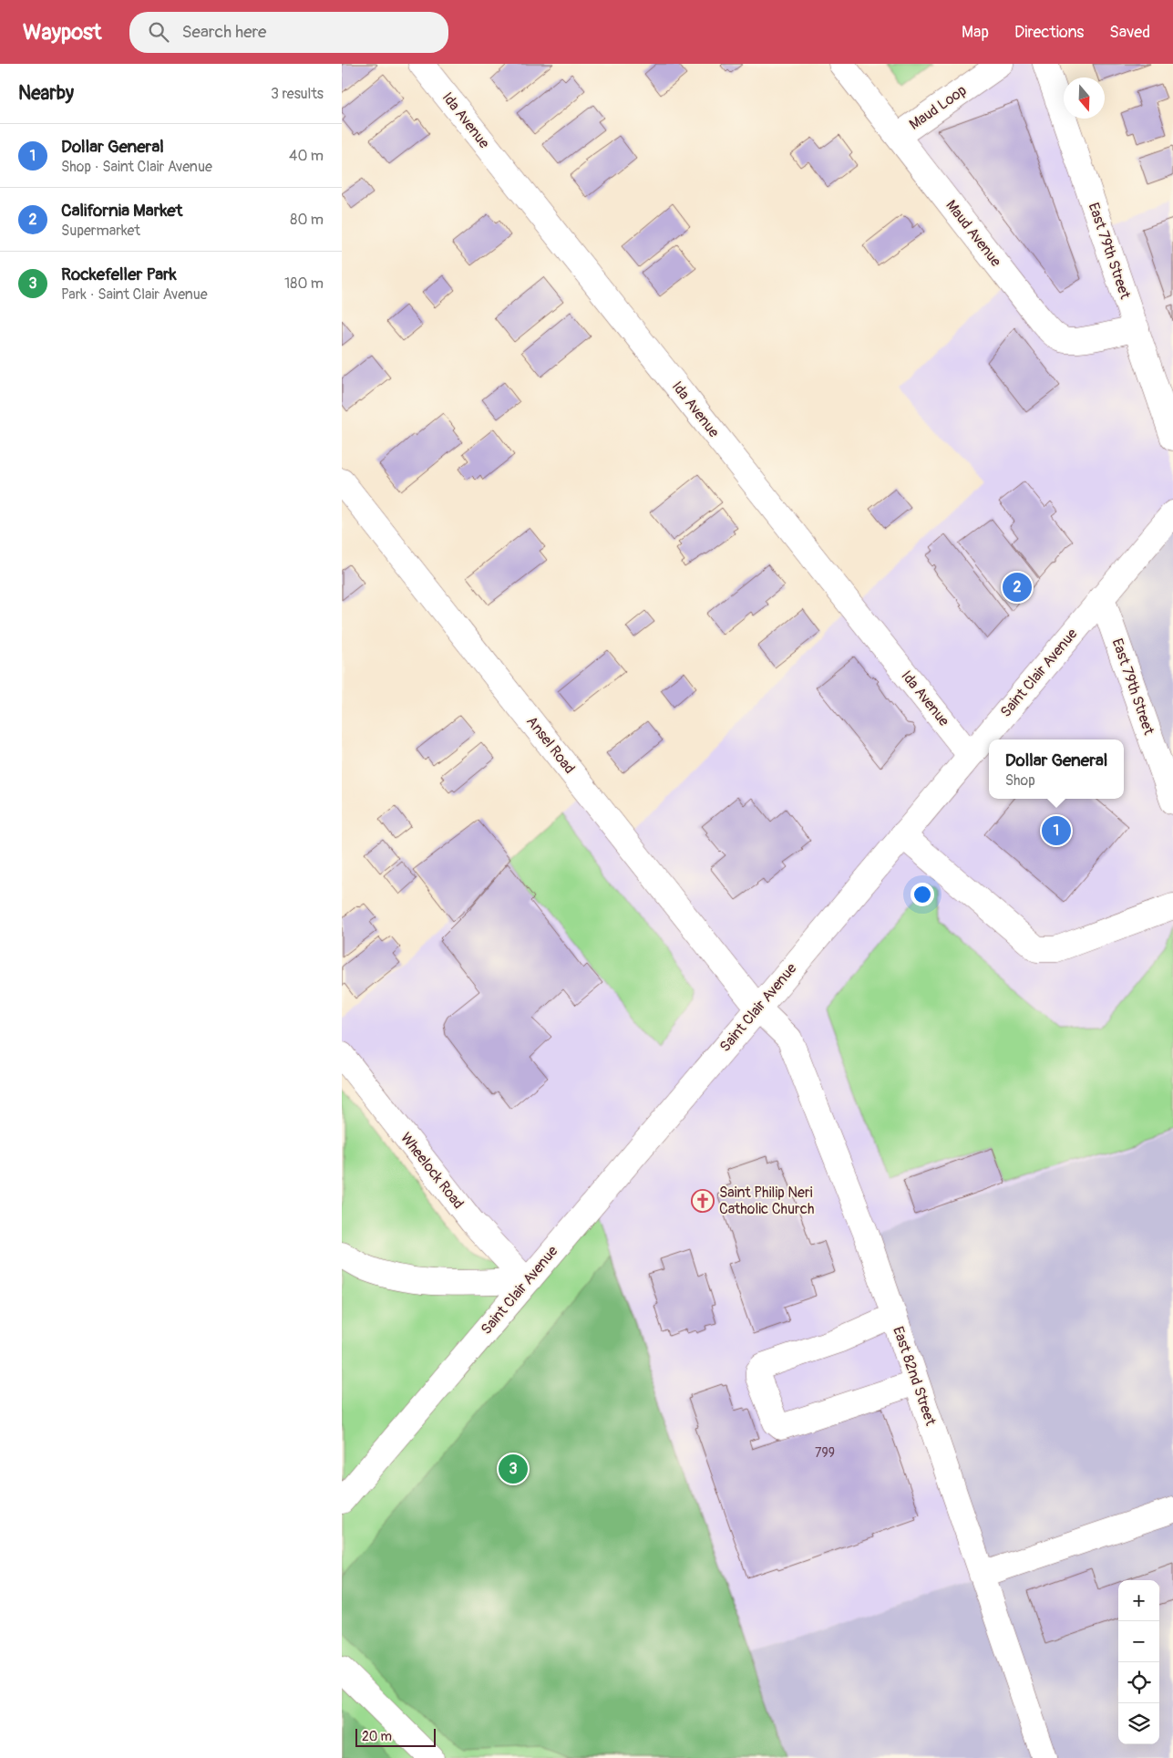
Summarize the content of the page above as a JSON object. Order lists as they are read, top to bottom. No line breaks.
{"streets":{"street":["Maud Loop","Ida Avenue","Maud Avenue","East 79th Street","Saint Clair Avenue","Ansel Road","Wheelock Road","East 82nd Street"]},"crossings":[["Maud Loop","Maud Avenue"],["Ida Avenue","Saint Clair Avenue"],["Maud Avenue","East 79th Street"],["East 79th Street","Saint Clair Avenue"],["Saint Clair Avenue","Ansel Road"],["Saint Clair Avenue","Wheelock Road"],["Saint Clair Avenue","East 82nd Street"],["Ansel Road","East 82nd Street"]],"places":{"church":["Saint Philip Neri Catholic Church"]},"house_numbers":["799"],"scale_bar":"20 m","north":"bottom","page":{"header":"Waypost","search":"Search here","nav":["Map","Directions","Saved"],"heading":["Nearby","3 results"],"list":[{"mark":"1","name":"Dollar General","note":"Shop · Saint Clair Avenue","value":"40 m"},{"mark":"2","name":"California Market","note":"Supermarket","value":"80 m"},{"mark":"3","name":"Rockefeller Park","note":"Park · Saint Clair Avenue","value":"180 m"}],"pins":["2","1","3"],"popup":["Dollar General","Shop"],"map_buttons":["+","−"],"scale":"20 m"}}
